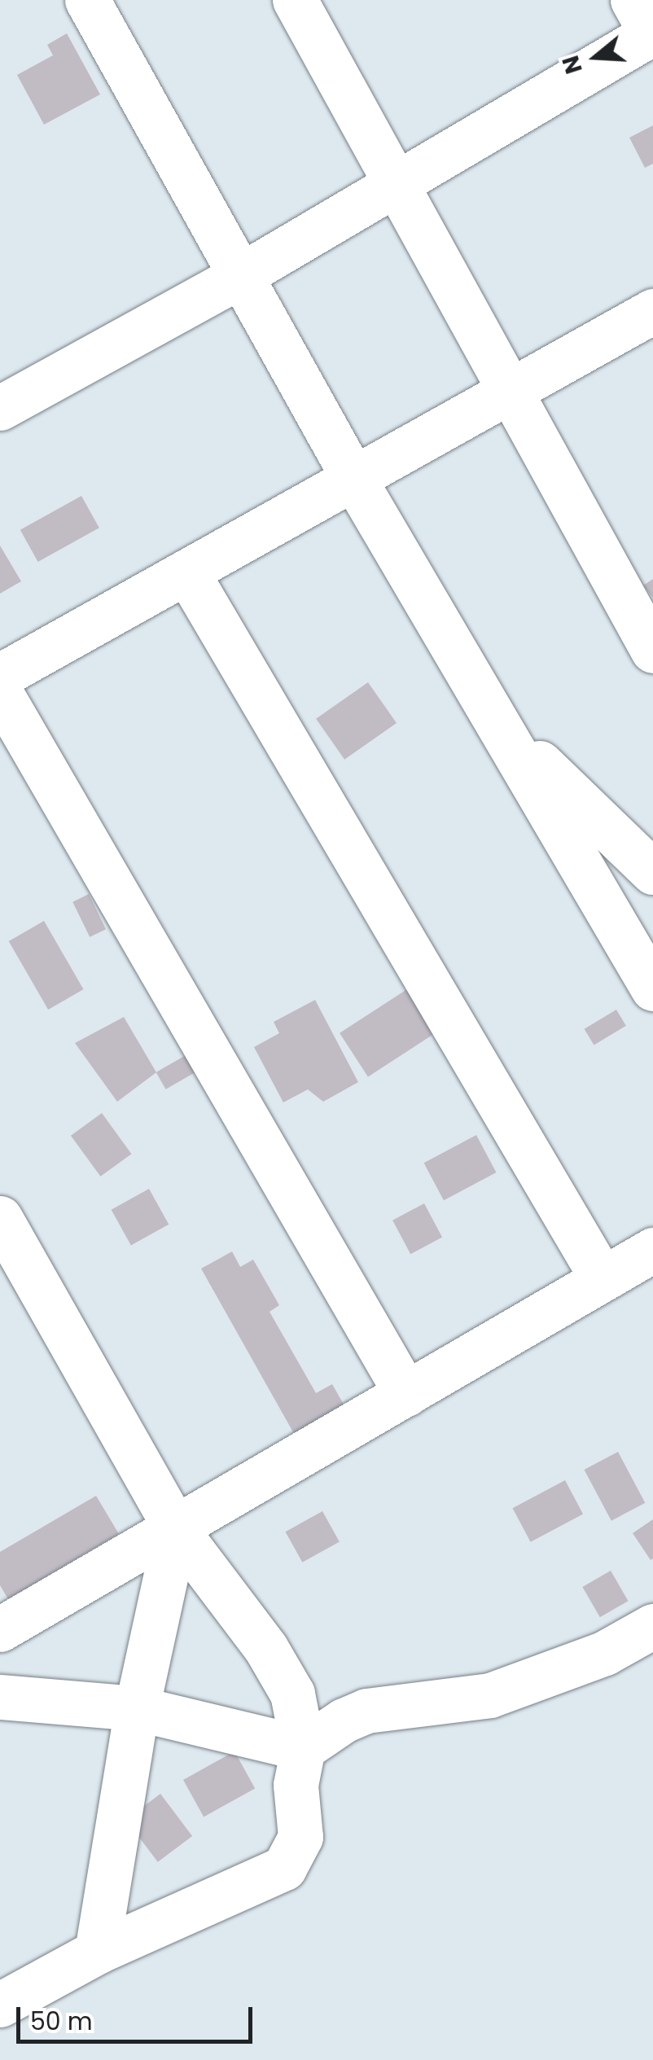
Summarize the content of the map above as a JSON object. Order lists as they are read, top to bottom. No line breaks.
{"scale_bar":"50 m","north":"left"}
